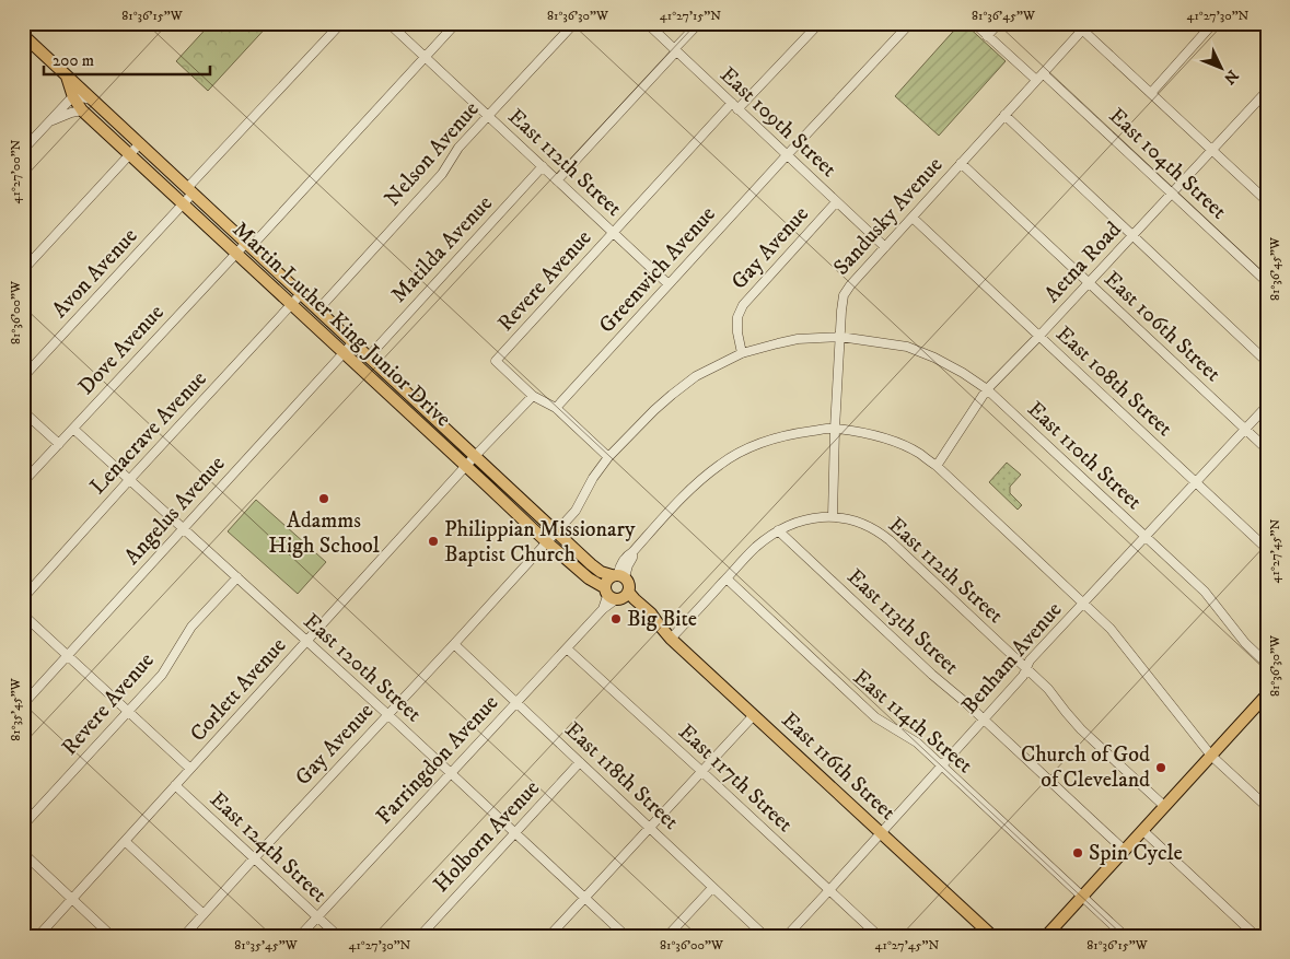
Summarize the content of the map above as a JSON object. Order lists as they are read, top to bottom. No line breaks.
{"streets":{"main road":["Martin Luther King Junior Drive","East 116th Street"],"street":["East 109th Street","Nelson Avenue","East 112th Street","East 104th Street","Sandusky Avenue","Gay Avenue","Matilda Avenue","Aetna Road","Greenwich Avenue","Avon Avenue","Revere Avenue","East 106th Street","Dove Avenue","East 108th Street","Lenacrave Avenue","East 110th Street","Angelus Avenue","East 113th Street","Benham Avenue","East 120th Street","Corlett Avenue","East 114th Street","Farringdon Avenue","East 118th Street","East 117th Street","Holborn Avenue","East 124th Street"]},"crossings":[["East 109th Street","Sandusky Avenue"],["East 109th Street","Gay Avenue"],["East 109th Street","Greenwich Avenue"],["East 109th Street","Revere Avenue"],["Nelson Avenue","East 112th Street"],["Nelson Avenue","Martin Luther King Junior Drive"],["East 112th Street","Sandusky Avenue"],["East 112th Street","Matilda Avenue"],["East 112th Street","Greenwich Avenue"],["East 112th Street","Revere Avenue"],["East 112th Street","Dove Avenue"],["East 112th Street","Benham Avenue"],["East 104th Street","Sandusky Avenue"],["East 104th Street","Aetna Road"],["Sandusky Avenue","East 106th Street"],["Sandusky Avenue","East 108th Street"],["Sandusky Avenue","East 110th Street"],["Gay Avenue","Martin Luther King Junior Drive"],["Gay Avenue","East 110th Street"],["Gay Avenue","East 120th Street"],["Gay Avenue","East 118th Street"],["Gay Avenue","East 124th Street"],["Matilda Avenue","Martin Luther King Junior Drive"],["Aetna Road","East 106th Street"],["Aetna Road","East 108th Street"],["Aetna Road","East 110th Street"],["Avon Avenue","Martin Luther King Junior Drive"],["Revere Avenue","East 120th Street"],["Revere Avenue","Corlett Avenue"],["Martin Luther King Junior Drive","Dove Avenue"],["Martin Luther King Junior Drive","Lenacrave Avenue"],["Martin Luther King Junior Drive","Angelus Avenue"],["Martin Luther King Junior Drive","Corlett Avenue"],["Martin Luther King Junior Drive","Farringdon Avenue"],["Martin Luther King Junior Drive","East 116th Street"],["East 106th Street","Benham Avenue"],["Dove Avenue","East 120th Street"],["East 108th Street","Benham Avenue"],["Lenacrave Avenue","East 120th Street"],["East 110th Street","Benham Avenue"],["Angelus Avenue","East 120th Street"],["East 113th Street","Benham Avenue"],["Benham Avenue","East 114th Street"],["Benham Avenue","East 116th Street"],["Benham Avenue","East 117th Street"],["East 120th Street","Corlett Avenue"],["East 120th Street","Farringdon Avenue"],["East 120th Street","Holborn Avenue"],["Corlett Avenue","East 124th Street"],["Farringdon Avenue","East 116th Street"],["Farringdon Avenue","East 118th Street"],["Farringdon Avenue","East 117th Street"],["Farringdon Avenue","East 124th Street"],["East 118th Street","Holborn Avenue"]],"places":["Adamms High School","Philippian Missionary Baptist Church","Big Bite","Church of God of Cleveland","Spin Cycle"],"scale_bar":"200 m","north":"bottom right","coordinates":["81°36'15\"W","81°36'30\"W","41°27'15\"N","81°36'45\"W","41°27'30\"N","41°27'00\"N","81°36'00\"W","41°27'45\"N","81°35'45\"W"]}
